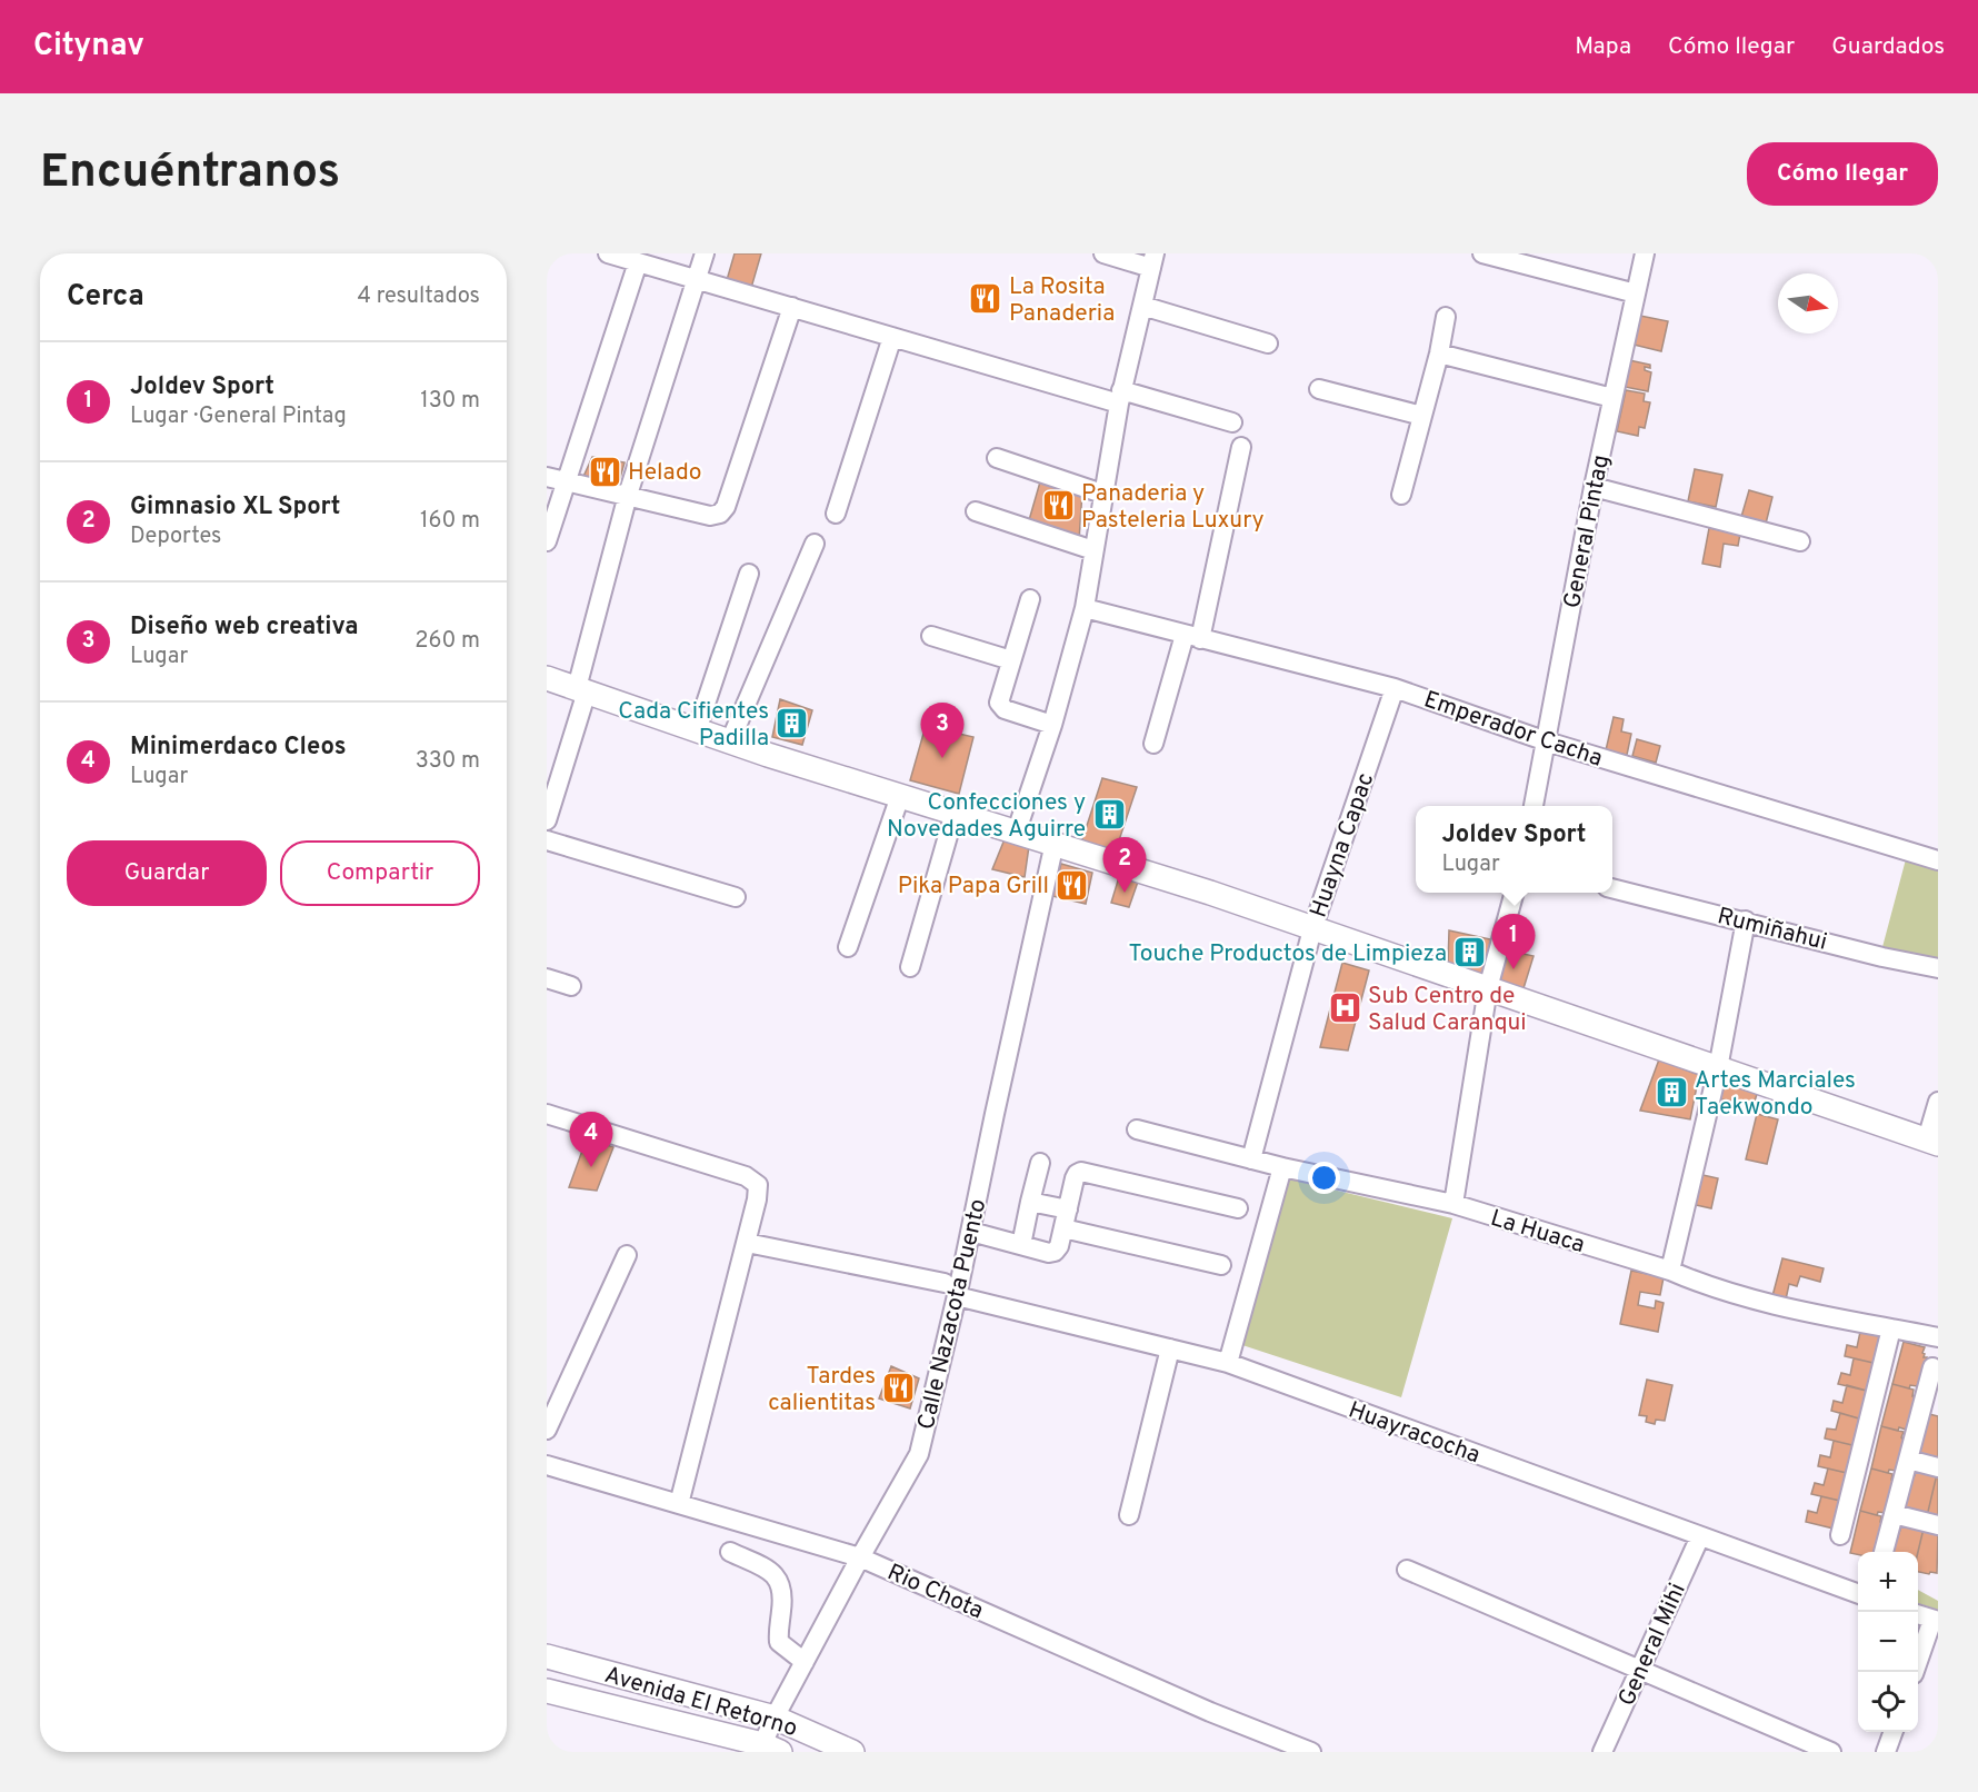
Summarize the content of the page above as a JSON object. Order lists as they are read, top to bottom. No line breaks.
{"streets":{"main road":["Avenida El Retorno"],"street":["General Pintag","Emperador Cacha","Huayna Capac","Rumiñahui","La Huaca","Calle Nazacota Puento","Huayracocha","Rio Chota","General Mihi"]},"crossings":[["General Pintag","Emperador Cacha"],["Emperador Cacha","Huayna Capac"],["Huayna Capac","La Huaca"],["Calle Nazacota Puento","Huayracocha"],["Calle Nazacota Puento","Rio Chota"],["Calle Nazacota Puento","Avenida El Retorno"],["Huayracocha","General Mihi"]],"places":{"restaurant":["La Rosita Panaderia","Helado","Panaderia y Pasteleria Luxury","Pika Papa Grill","Tardes calientitas"],"building":["Cada Cifientes Padilla","Confecciones y Novedades Aguirre","Touche Productos de Limpieza","Artes Marciales Taekwondo"],"hospital":["Sub Centro de Salud Caranqui"]},"north":"right","page":{"header":"Citynav","nav":["Mapa","Cómo llegar","Guardados"],"buttons":["Cómo llegar",["Guardar","Compartir"]],"title":"Encuéntranos","heading":["Cerca","4 resultados"],"list":[{"mark":"1","name":"Joldev Sport","note":"Lugar · General Pintag","value":"130 m"},{"mark":"2","name":"Gimnasio XL Sport","note":"Deportes","value":"160 m"},{"mark":"3","name":"Diseño web creativa","note":"Lugar","value":"260 m"},{"mark":"4","name":"Minimerdaco Cleos","note":"Lugar","value":"330 m"}],"pins":["3","2","1","4"],"popup":["Joldev Sport","Lugar"],"map_buttons":["+","−"]}}
